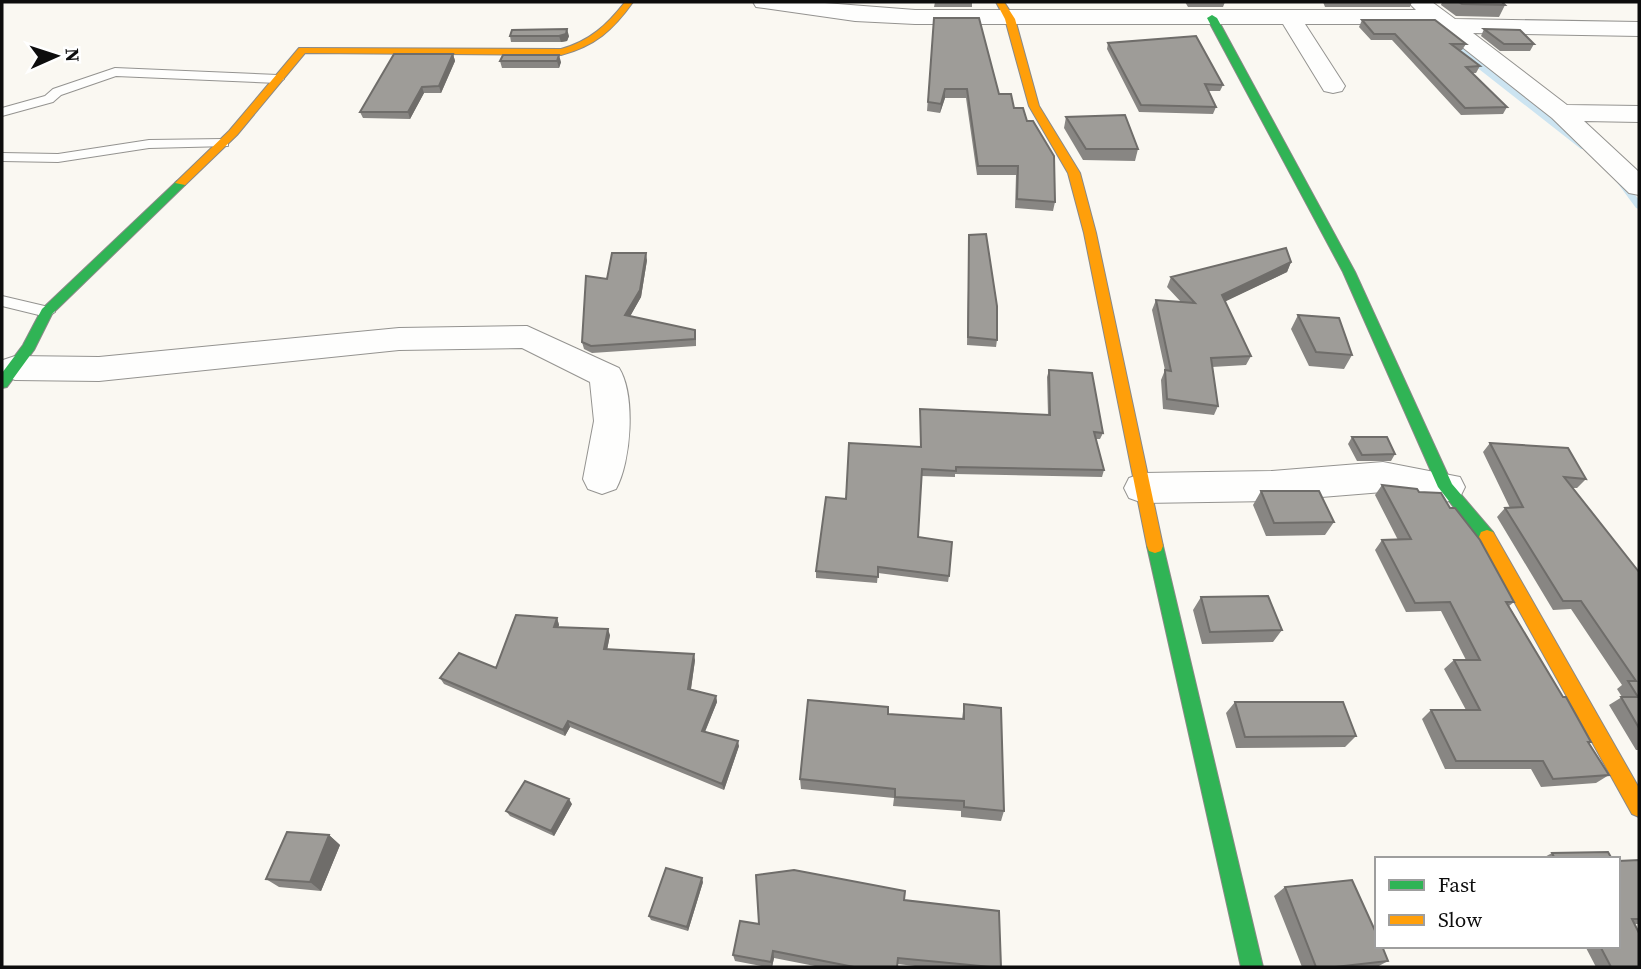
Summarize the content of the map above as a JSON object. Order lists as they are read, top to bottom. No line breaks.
{"legend":["Fast","Slow"],"north":"right"}
